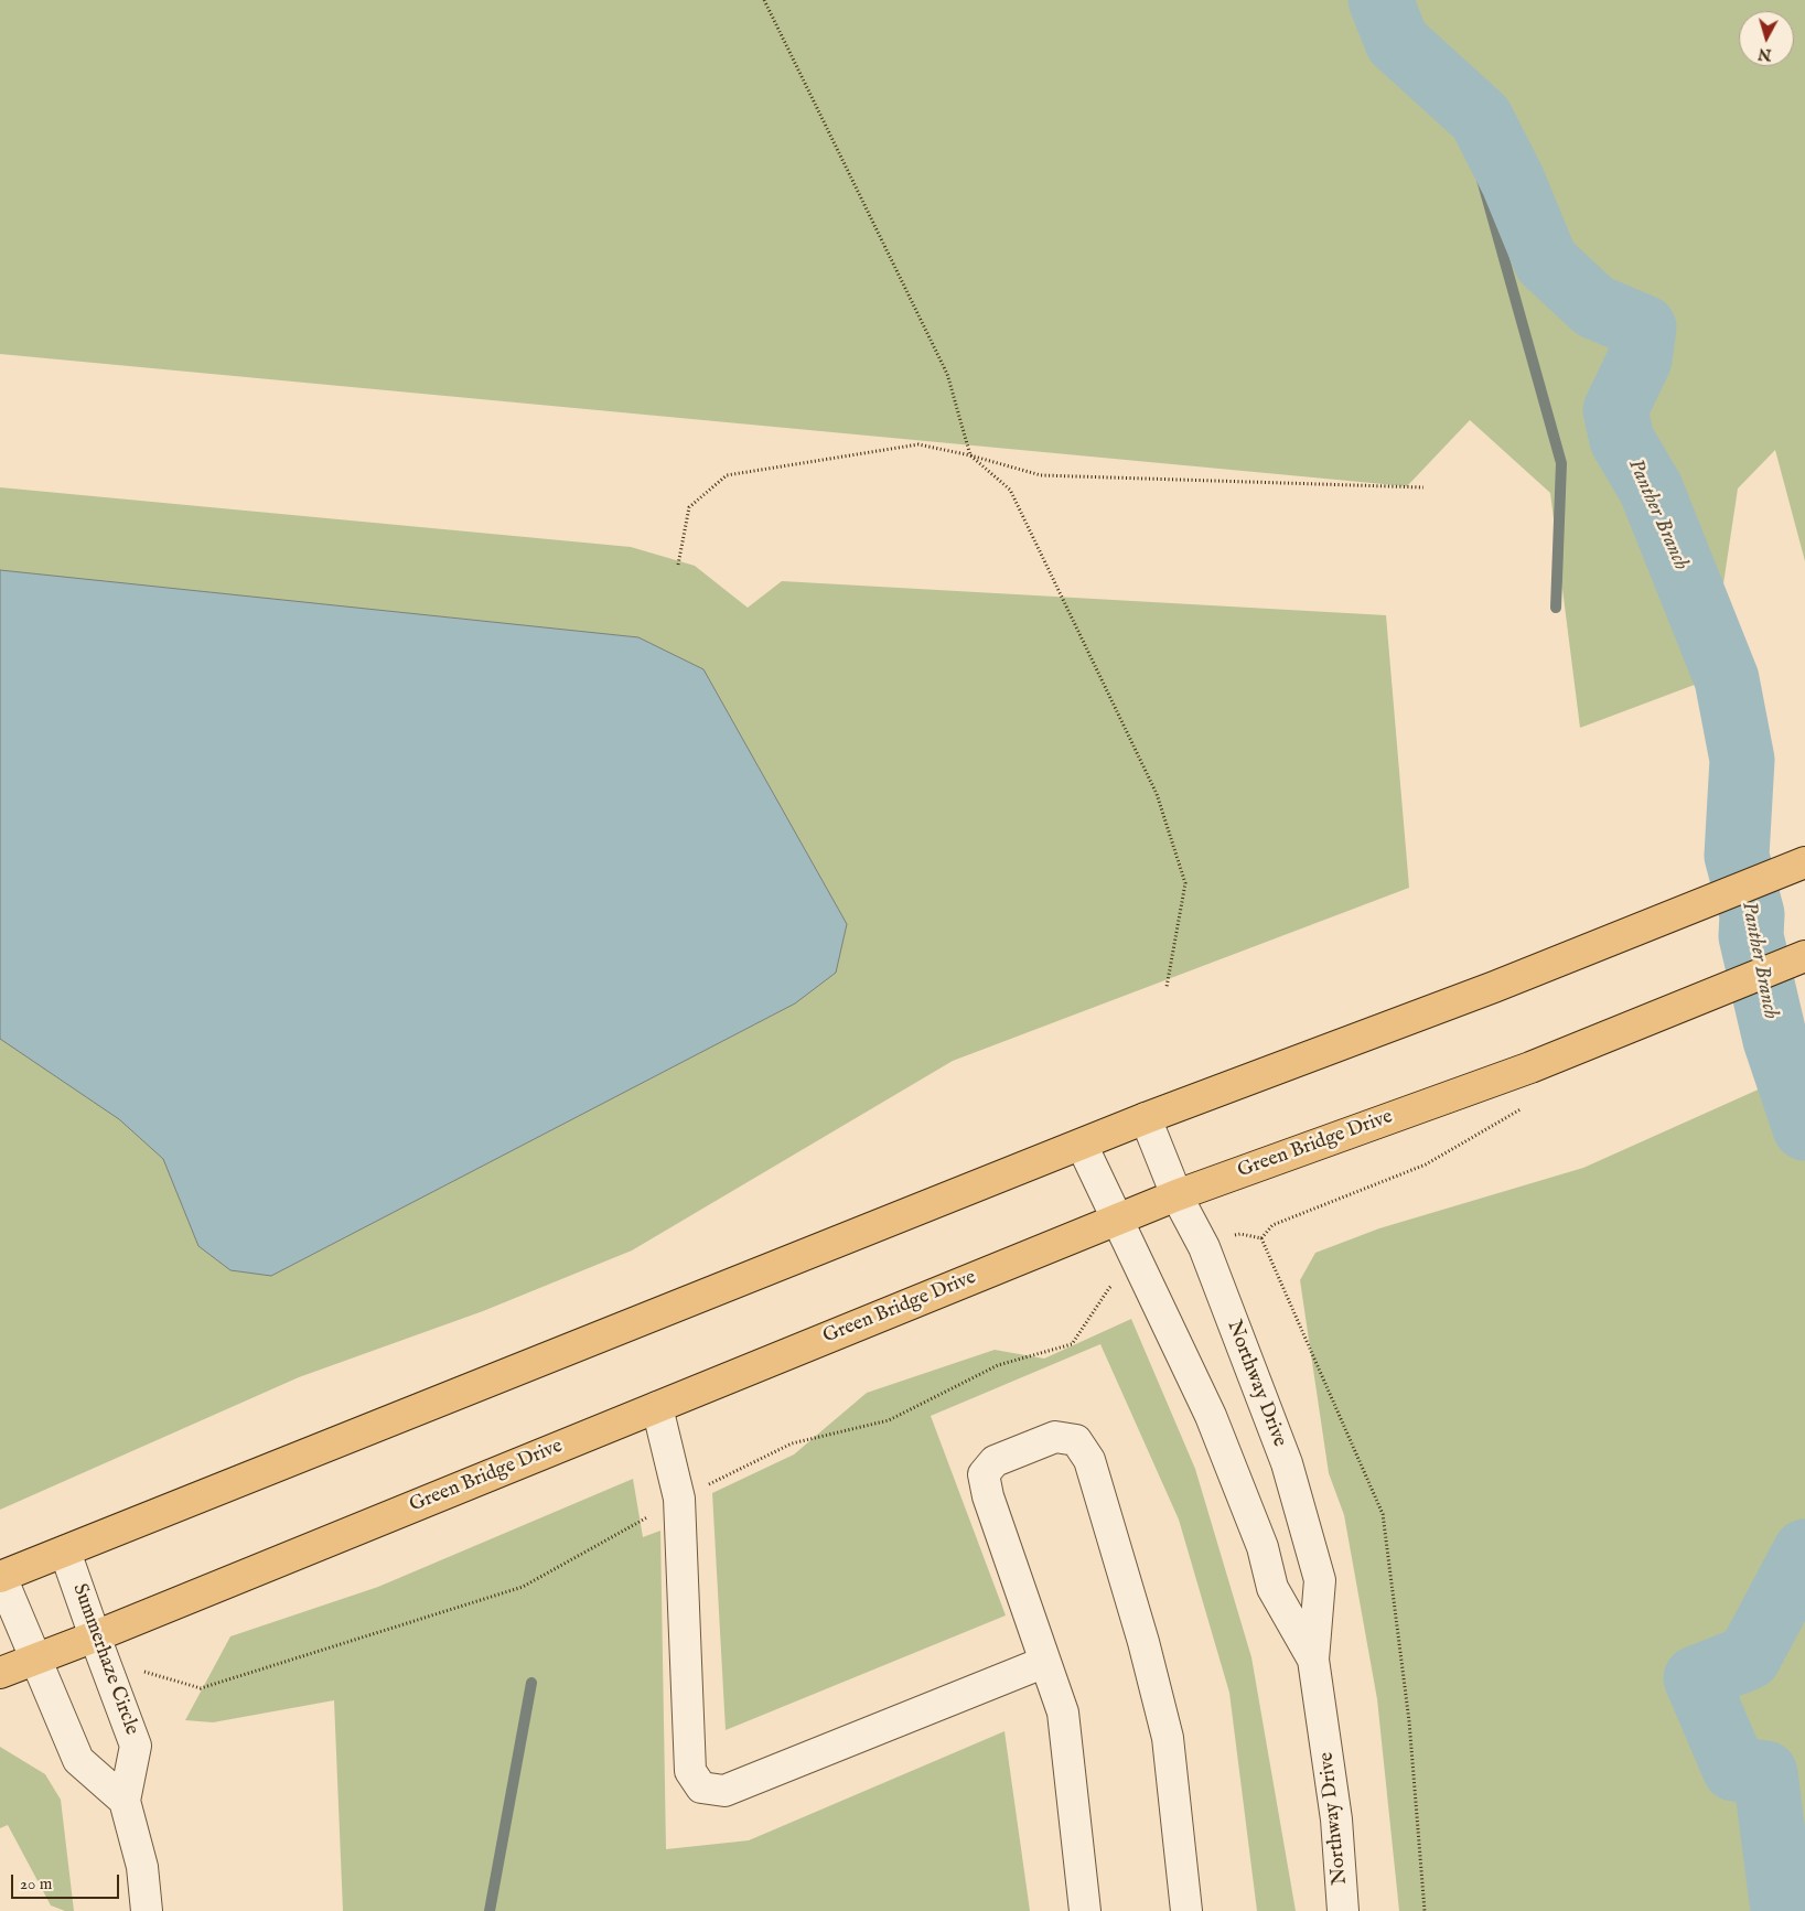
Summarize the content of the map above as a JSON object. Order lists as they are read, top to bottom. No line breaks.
{"streets":{"main road":["Green Bridge Drive"],"street":["Northway Drive","Summerhaze Circle"]},"crossings":[["Green Bridge Drive","Northway Drive"],["Green Bridge Drive","Summerhaze Circle"]],"water":["Panther Branch"],"scale_bar":"20 m","north":"bottom"}
